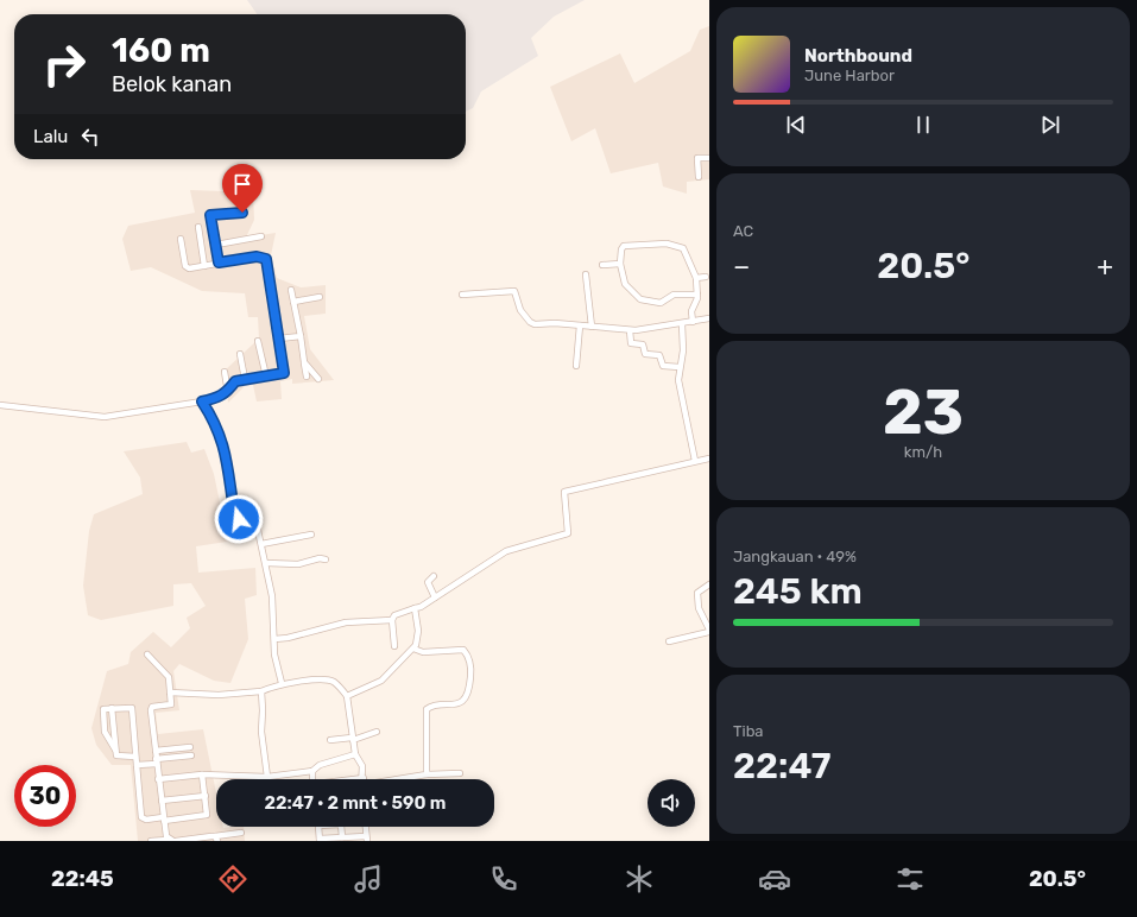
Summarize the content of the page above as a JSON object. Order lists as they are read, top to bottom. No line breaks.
{"page":{"turn":["160 m","Belok kanan"],"song":["Northbound","June Harbor"],"then":"Lalu","tile":["AC",["23","km/h"],["Jangkauan · 49%","245 km"],["Tiba","22:47"]],"heat":["−","20.5°","+"],"limit":"30","trip":"22:47 · 2 mnt · 590 m","tabs":["22:45","20.5°"]}}
